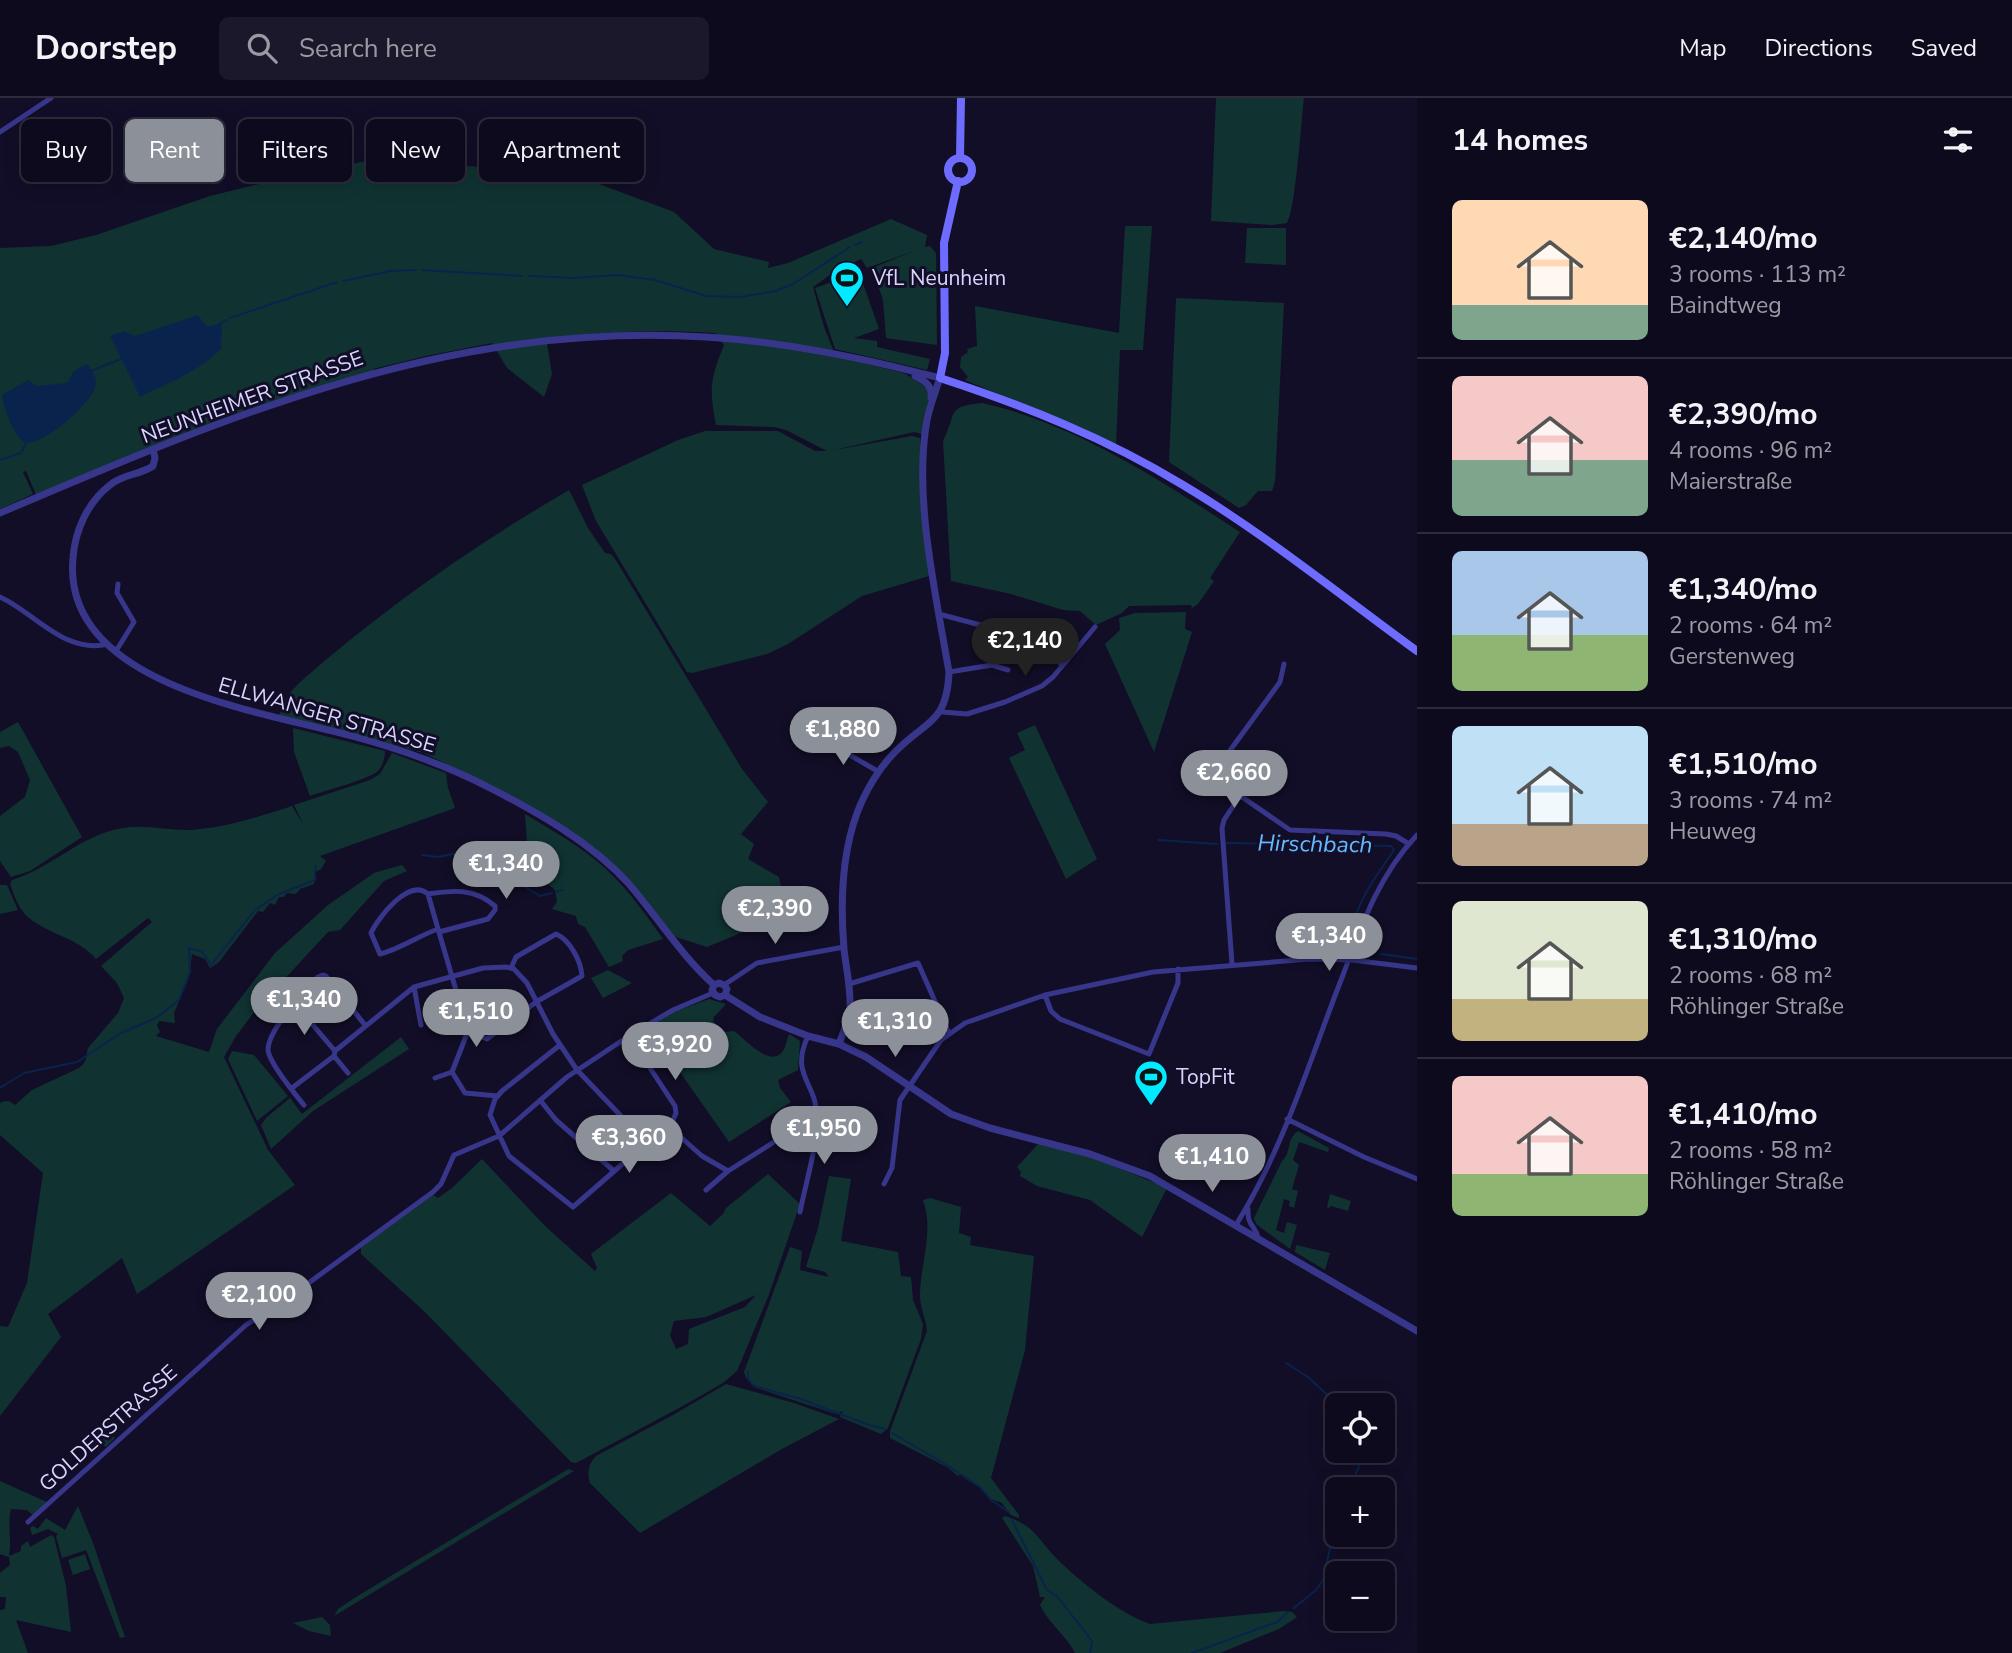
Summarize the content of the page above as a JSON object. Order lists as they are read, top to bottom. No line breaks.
{"streets":{"street":["NEUNHEIMER STRASSE","ELLWANGER STRASSE","GOLDERSTRASSE"]},"crossings":[["NEUNHEIMER STRASSE","ELLWANGER STRASSE"],["ELLWANGER STRASSE","GOLDERSTRASSE"]],"water":["Hirschbach"],"places":{"sports":["VfL Neunheim","TopFit"]},"page":{"header":"Doorstep","search":"Search here","nav":["Map","Directions","Saved"],"heading":"14 homes","chip":["Buy","Rent","Filters","New","Apartment"],"list":[{"name":"€2,140/mo","note":"3 rooms · 113 m² · Baindtweg"},{"name":"€2,390/mo","note":"4 rooms · 96 m² · Maierstraße"},{"name":"€1,340/mo","note":"2 rooms · 64 m² · Gerstenweg"},{"name":"€1,510/mo","note":"3 rooms · 74 m² · Heuweg"},{"name":"€1,310/mo","note":"2 rooms · 68 m² · Röhlinger Straße"},{"name":"€1,410/mo","note":"2 rooms · 58 m² · Röhlinger Straße"}],"price":["€2,140","€1,880","€2,660","€1,340","€2,390","€1,340","€1,340","€1,510","€1,310","€3,920","€1,950","€3,360","€1,410","€2,100"],"map_buttons":["+","−"]}}
